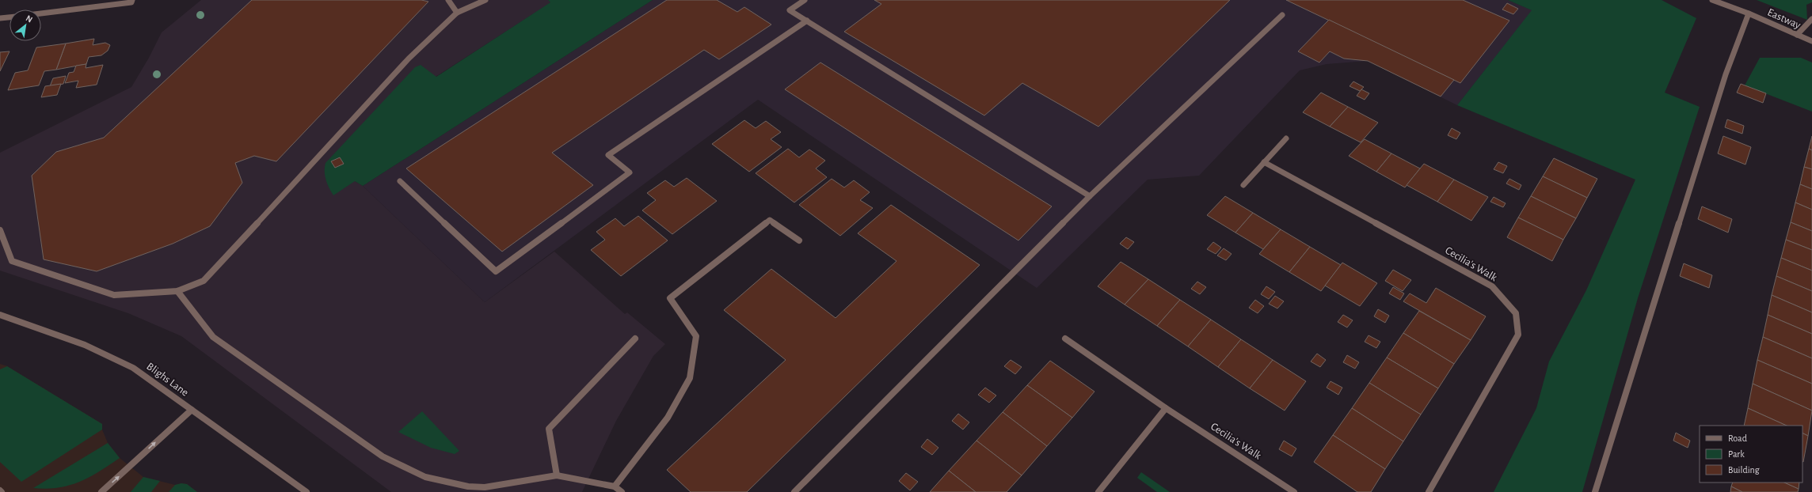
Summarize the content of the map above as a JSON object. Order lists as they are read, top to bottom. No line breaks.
{"streets":{"street":["Eastway","Cecilia's Walk","Blighs Lane"]},"legend":["Road","Park","Building"],"north":"top right"}
